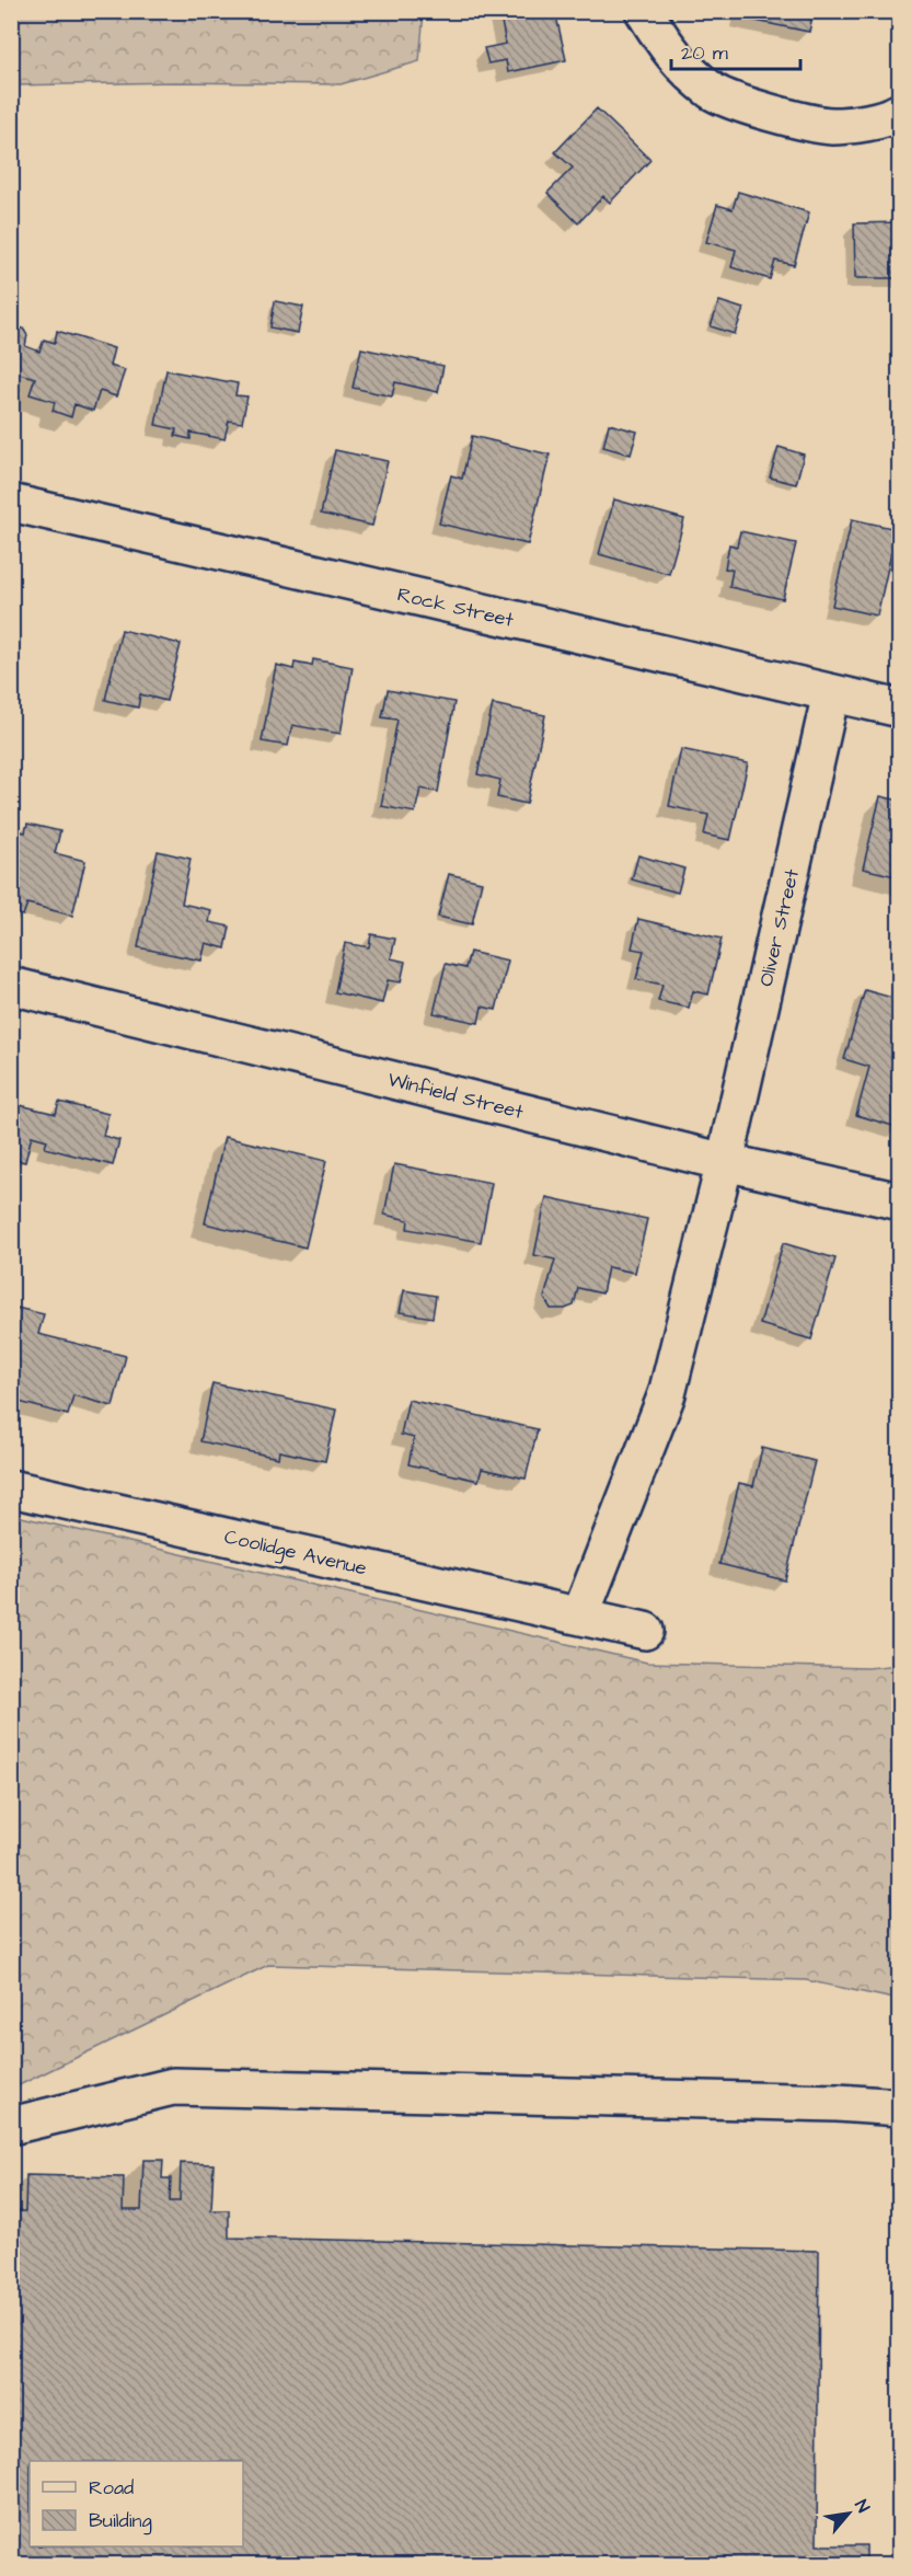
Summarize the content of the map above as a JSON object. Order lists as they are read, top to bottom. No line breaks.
{"streets":{"street":["Rock Street","Oliver Street","Winfield Street","Coolidge Avenue"]},"crossings":[["Rock Street","Oliver Street"],["Oliver Street","Winfield Street"]],"legend":["Road","Building"],"scale_bar":"20 m","north":"top right"}
